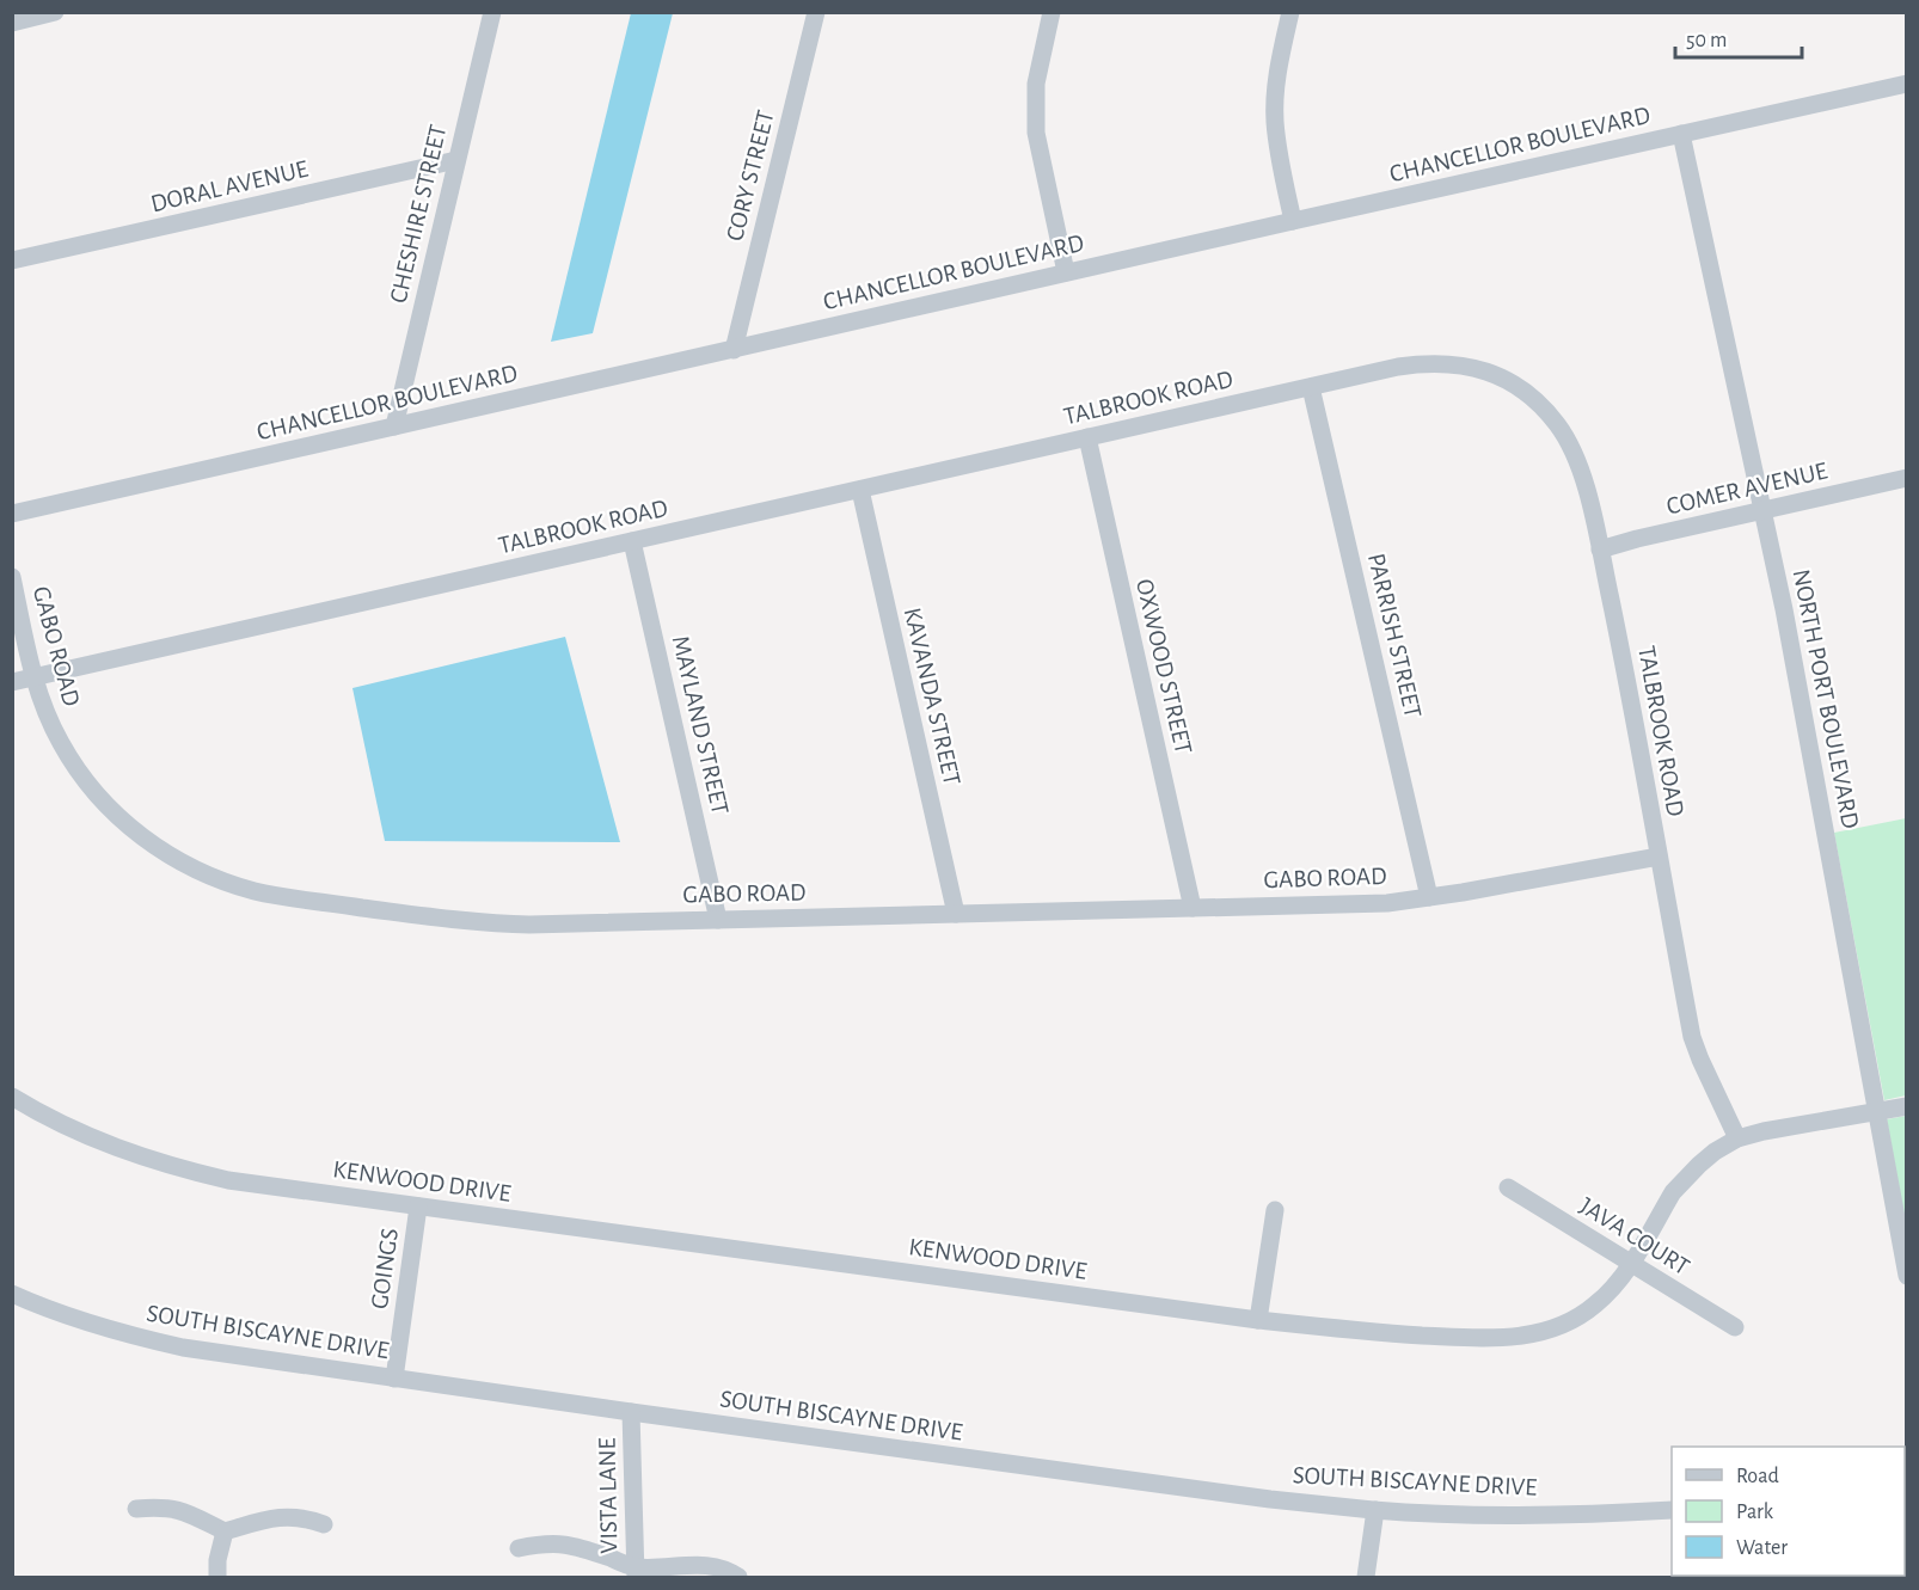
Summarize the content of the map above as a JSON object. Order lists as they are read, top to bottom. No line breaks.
{"streets":{"street":["CHANCELLOR BOULEVARD","CORY STREET","DORAL AVENUE","CHESHIRE STREET","TALBROOK ROAD","COMER AVENUE","PARRISH STREET","GABO ROAD","OXWOOD STREET","KAVANDA STREET","NORTH PORT BOULEVARD","MAYLAND STREET","KENWOOD DRIVE","JAVA COURT","GOINGS","SOUTH BISCAYNE DRIVE","VISTA LANE"]},"crossings":[["CHANCELLOR BOULEVARD","CORY STREET"],["CHANCELLOR BOULEVARD","CHESHIRE STREET"],["CHANCELLOR BOULEVARD","NORTH PORT BOULEVARD"],["DORAL AVENUE","CHESHIRE STREET"],["TALBROOK ROAD","COMER AVENUE"],["TALBROOK ROAD","PARRISH STREET"],["TALBROOK ROAD","GABO ROAD"],["TALBROOK ROAD","OXWOOD STREET"],["TALBROOK ROAD","KAVANDA STREET"],["TALBROOK ROAD","MAYLAND STREET"],["TALBROOK ROAD","KENWOOD DRIVE"],["COMER AVENUE","NORTH PORT BOULEVARD"],["PARRISH STREET","GABO ROAD"],["GABO ROAD","OXWOOD STREET"],["GABO ROAD","KAVANDA STREET"],["GABO ROAD","MAYLAND STREET"],["NORTH PORT BOULEVARD","KENWOOD DRIVE"],["KENWOOD DRIVE","JAVA COURT"],["KENWOOD DRIVE","GOINGS"],["GOINGS","SOUTH BISCAYNE DRIVE"],["SOUTH BISCAYNE DRIVE","VISTA LANE"]],"legend":["Road","Park","Water"],"scale_bar":"50 m"}
